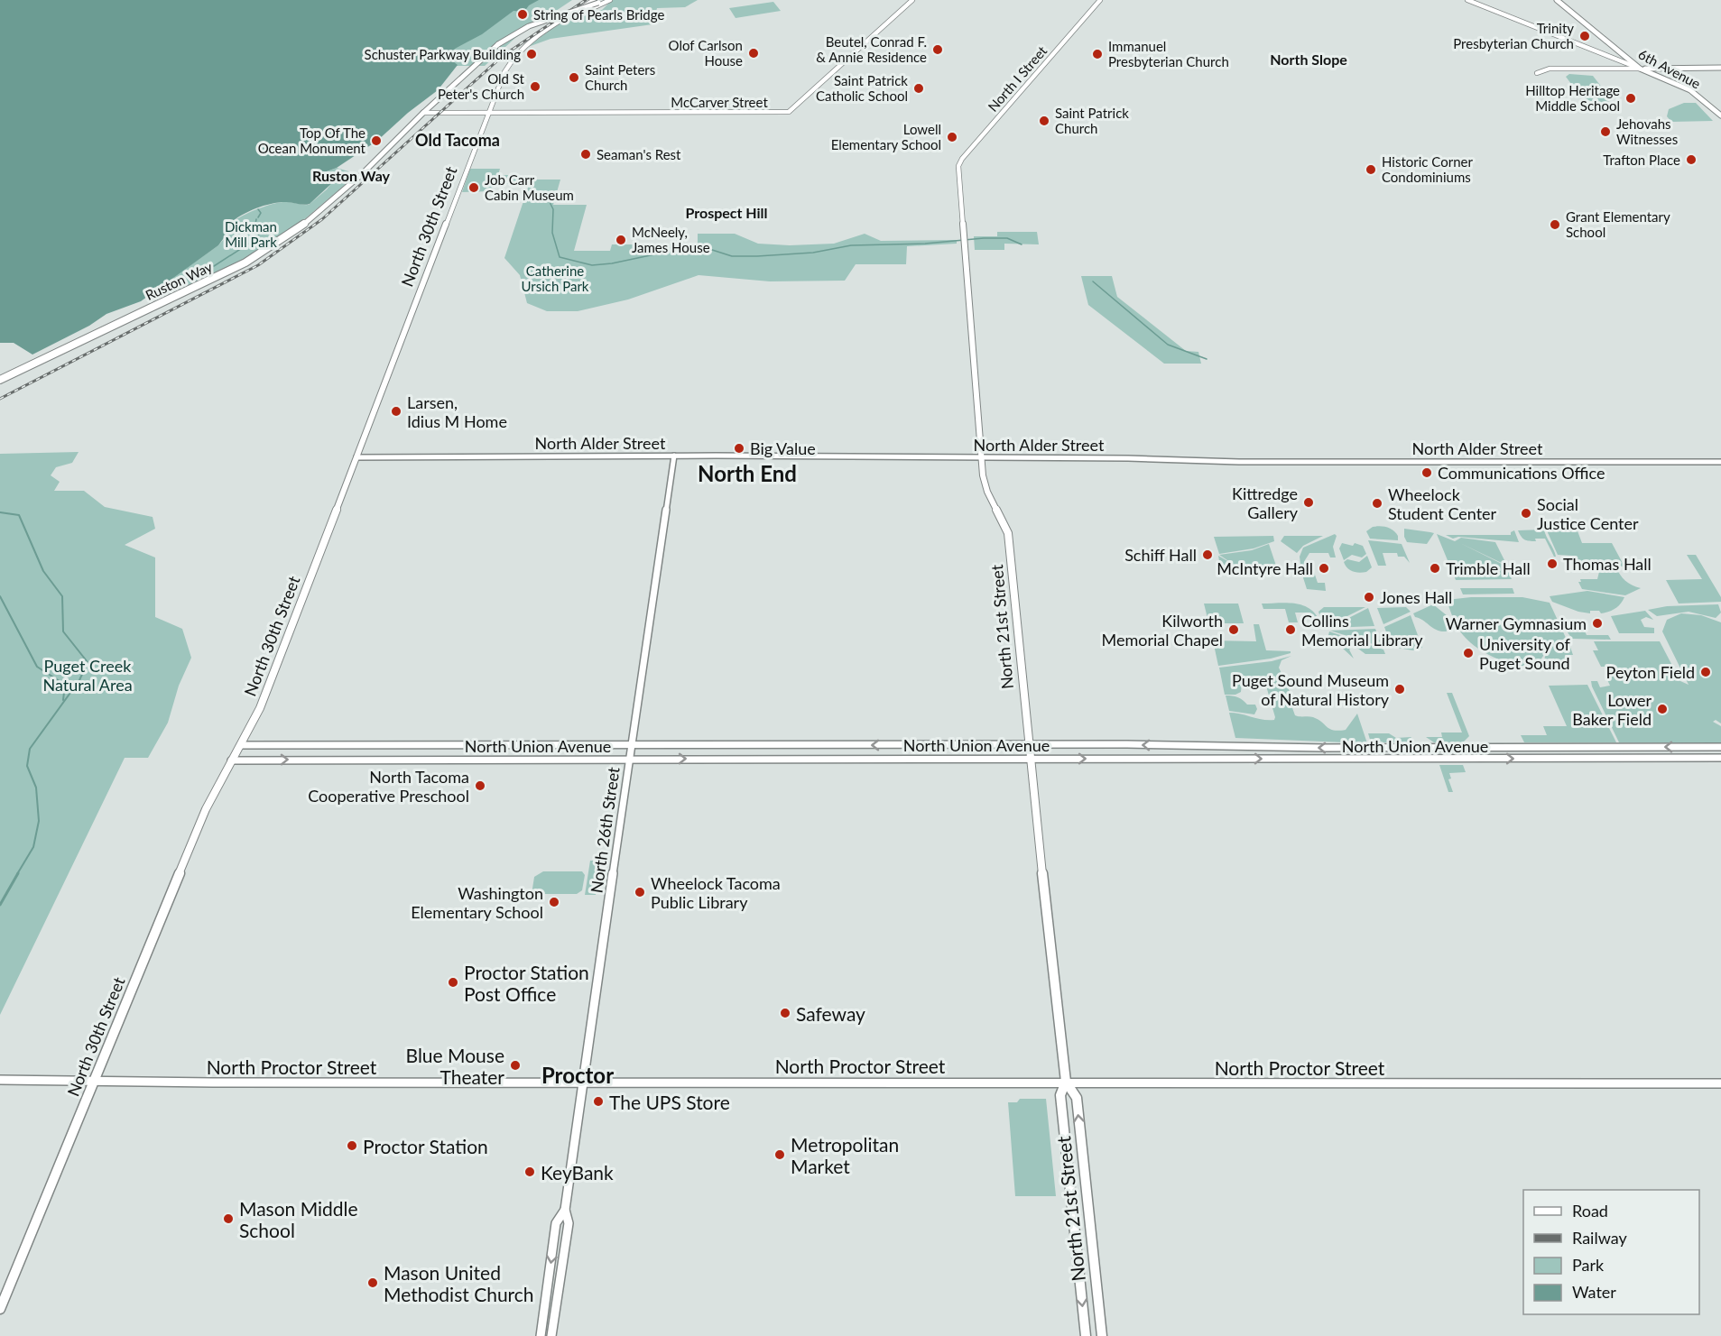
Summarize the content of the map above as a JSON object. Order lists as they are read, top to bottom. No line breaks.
{"streets":{"main road":["6th Avenue","North I Street","North 30th Street","Ruston Way","North 21st Street"],"street":["McCarver Street","North Alder Street","North Union Avenue","North 26th Street","North Proctor Street"]},"crossings":[["North I Street","North 21st Street"],["McCarver Street","North 30th Street"],["McCarver Street","Ruston Way"],["North 30th Street","Ruston Way"],["North 30th Street","North Alder Street"],["North 30th Street","North Union Avenue"],["North 30th Street","North Proctor Street"],["North Alder Street","North 21st Street"],["North Alder Street","North 26th Street"],["North 21st Street","North Union Avenue"],["North 21st Street","North Proctor Street"],["North Union Avenue","North 26th Street"],["North 26th Street","North Proctor Street"]],"districts":["North Slope","Old Tacoma","Ruston Way","Prospect Hill","North End","Proctor"],"parks":["Dickman Mill Park","Catherine Ursich Park","Puget Creek Natural Area"],"places":["String of Pearls Bridge","Trinity Presbyterian Church","Beutel, Conrad F. & Annie Residence","Olof Carlson House","Schuster Parkway Building","Immanuel Presbyterian Church","Saint Peters Church","Old St Peter's Church","Saint Patrick Catholic School","Hilltop Heritage Middle School","Saint Patrick Church","Jehovahs Witnesses","Lowell Elementary School","Top Of The Ocean Monument","Seaman's Rest","Trafton Place","Historic Corner Condominiums","Job Carr Cabin Museum","Grant Elementary School","McNeely, James House","Larsen, Idius M Home","Big Value","Communications Office","Kittredge Gallery","Wheelock Student Center","Social Justice Center","Schiff Hall","Thomas Hall","McIntyre Hall","Trimble Hall","Jones Hall","Warner Gymnasium","Kilworth Memorial Chapel","Collins Memorial Library","University of Puget Sound","Peyton Field","Puget Sound Museum of Natural History","Lower Baker Field","North Tacoma Cooperative Preschool","Wheelock Tacoma Public Library","Washington Elementary School","Proctor Station Post Office","Safeway","Blue Mouse Theater","The UPS Store","Proctor Station","Metropolitan Market","KeyBank","Mason Middle School","Mason United Methodist Church"],"legend":["Road","Railway","Park","Water"]}
